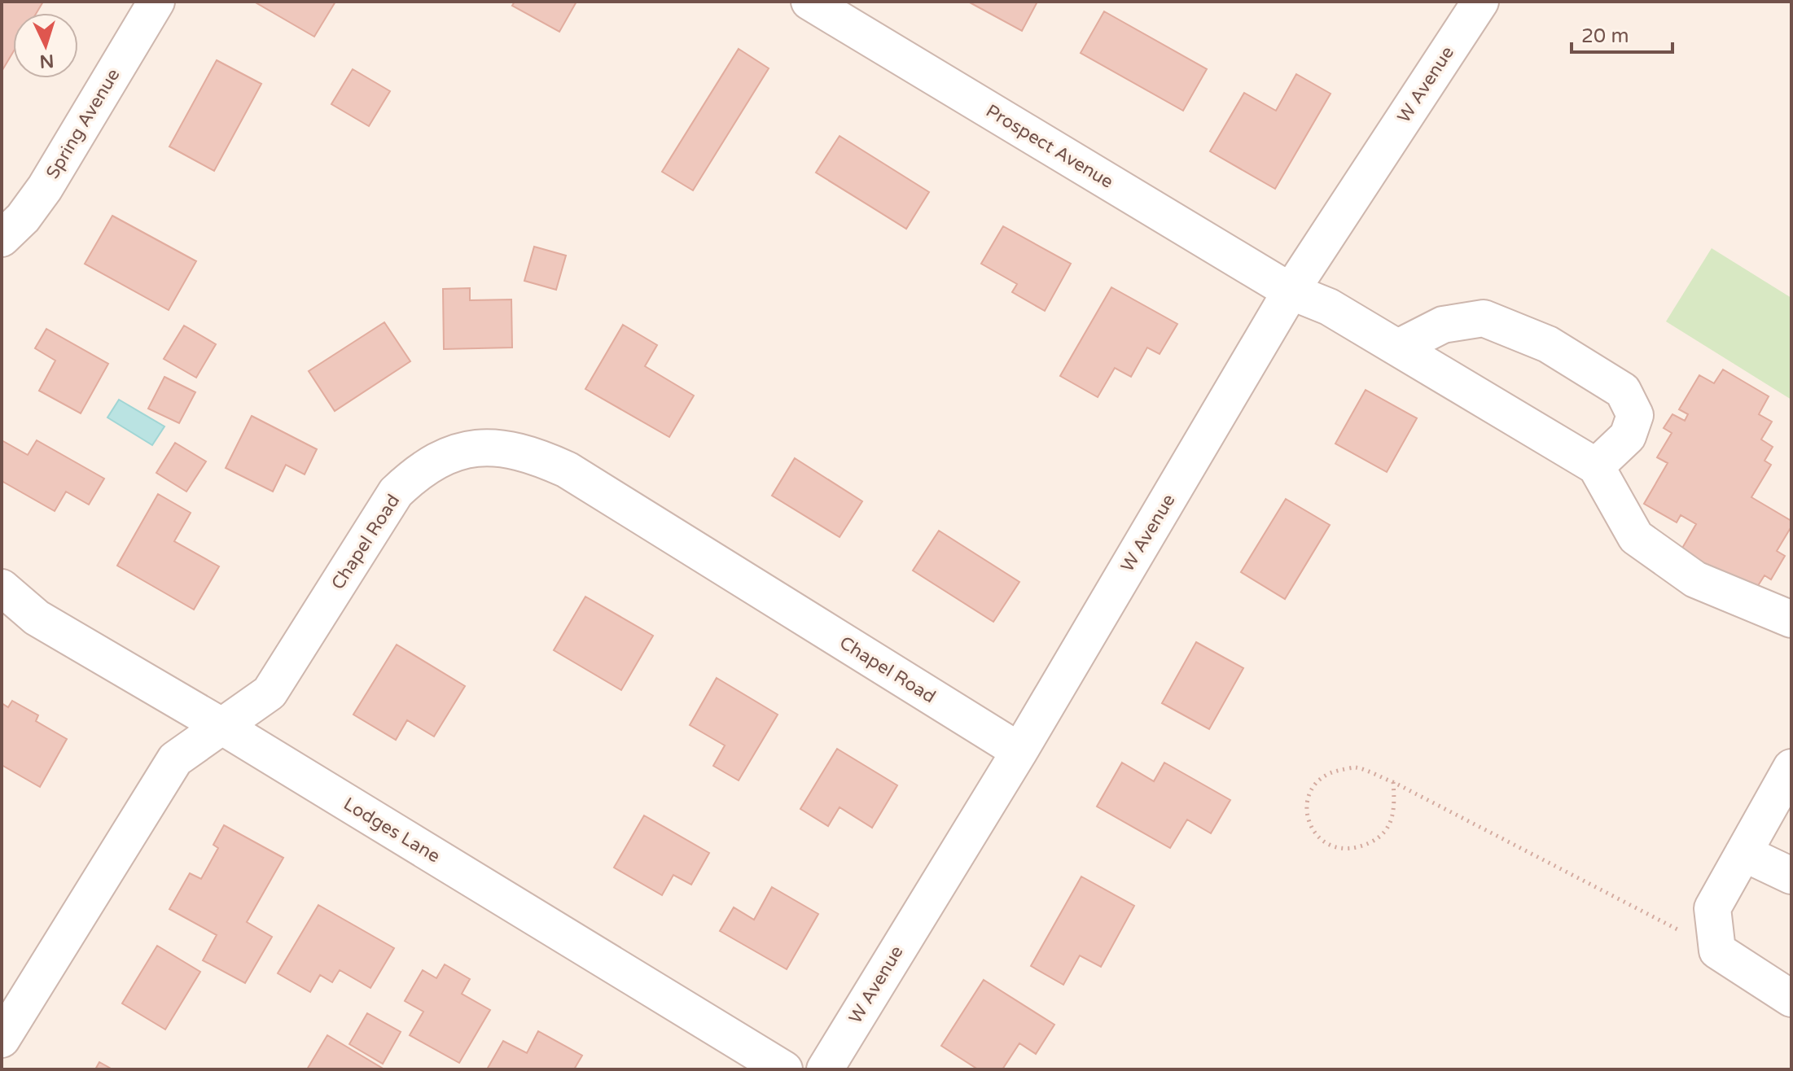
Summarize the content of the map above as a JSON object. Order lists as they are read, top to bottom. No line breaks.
{"streets":{"street":["W Avenue","Spring Avenue","Prospect Avenue","Chapel Road","Lodges Lane"]},"crossings":[["W Avenue","Prospect Avenue"],["W Avenue","Chapel Road"],["Chapel Road","Lodges Lane"]],"scale_bar":"20 m","north":"bottom"}
